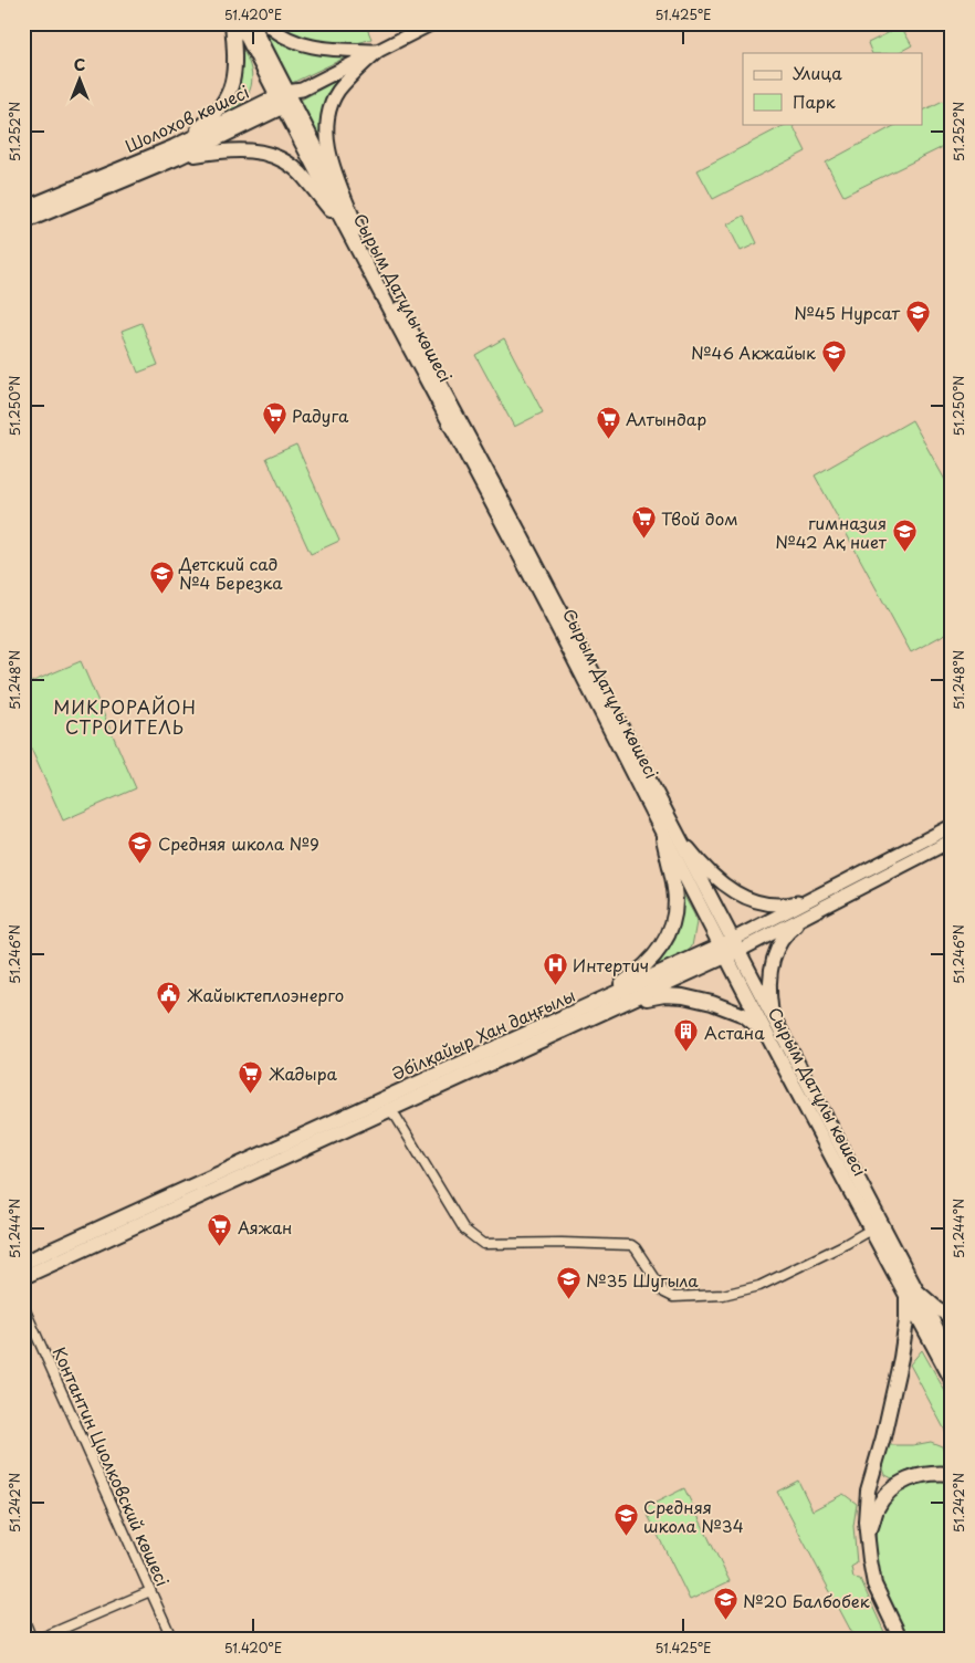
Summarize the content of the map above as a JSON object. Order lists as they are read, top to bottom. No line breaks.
{"streets":{"main road":["Шолохов көшесі","Сырым Датұлы көшесі","Әбілқайыр Хан даңғылы"],"street":["Контантин Циолковский көшесі"]},"crossings":[["Шолохов көшесі","Сырым Датұлы көшесі"],["Сырым Датұлы көшесі","Әбілқайыр Хан даңғылы"]],"districts":["МИКРОРАЙОН СТРОИТЕЛЬ"],"places":{"school or university":["№45 Нурсат","№46 Акжайык","гимназия №42 Ақ ниет","Детский сад №4 Березка","Средняя школа №9","№35 Шугыла","Средняя школа №34","№20 Балбобек"],"supermarket":["Радуга","Алтындар","Твой дом","Жадыра","Аяжан"],"hospital":["Интертич"],"public building":["Жайыктеплоэнерго"],"building":["Астана"]},"legend":["Улица","Парк"],"north":"top","coordinates":["51.420°E","51.425°E","51.252°N","51.250°N","51.248°N","51.246°N","51.244°N","51.242°N"]}
